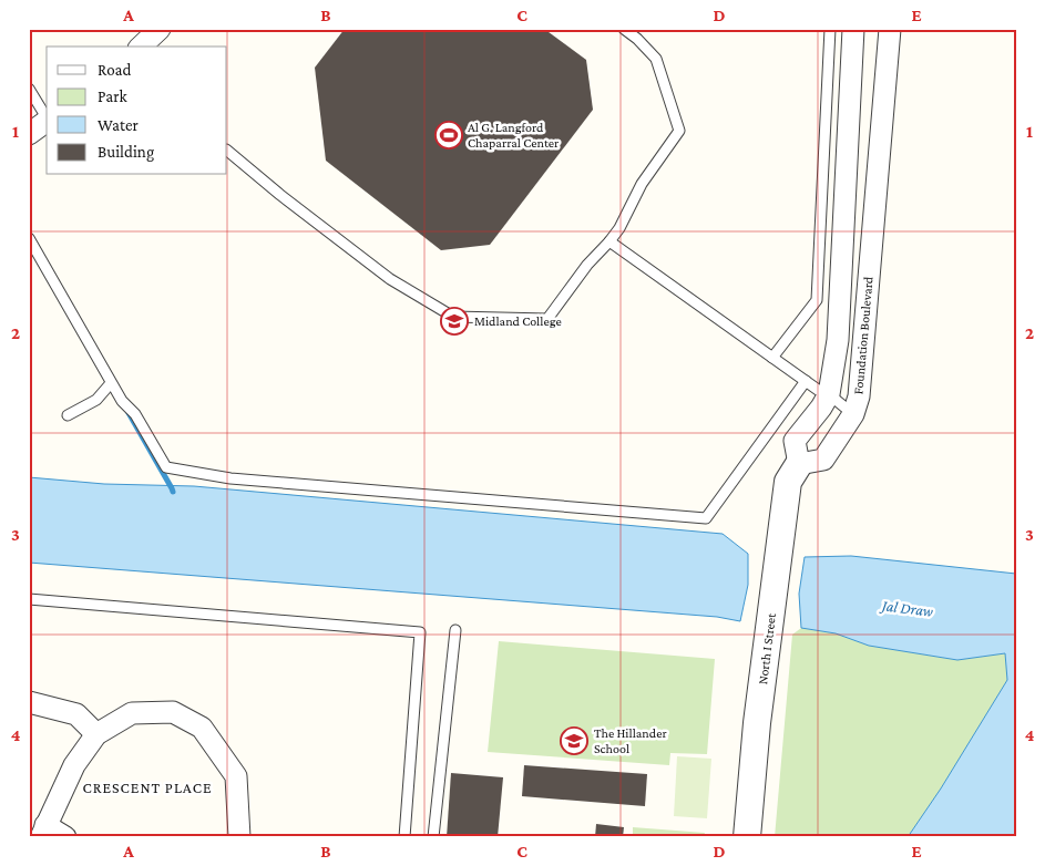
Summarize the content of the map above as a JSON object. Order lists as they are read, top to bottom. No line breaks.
{"streets":{"street":["Foundation Boulevard","North I Street"]},"crossings":[["Foundation Boulevard","North I Street"]],"districts":["CRESCENT PLACE"],"water":["Jal Draw"],"places":{"sports":["Al G. Langford Chaparral Center"],"school or university":["Midland College","The Hillander School"]},"legend":["Road","Park","Water","Building"],"grid":{"columns":["A","B","C","D","E"],"rows":["1","2","3","4"]}}
